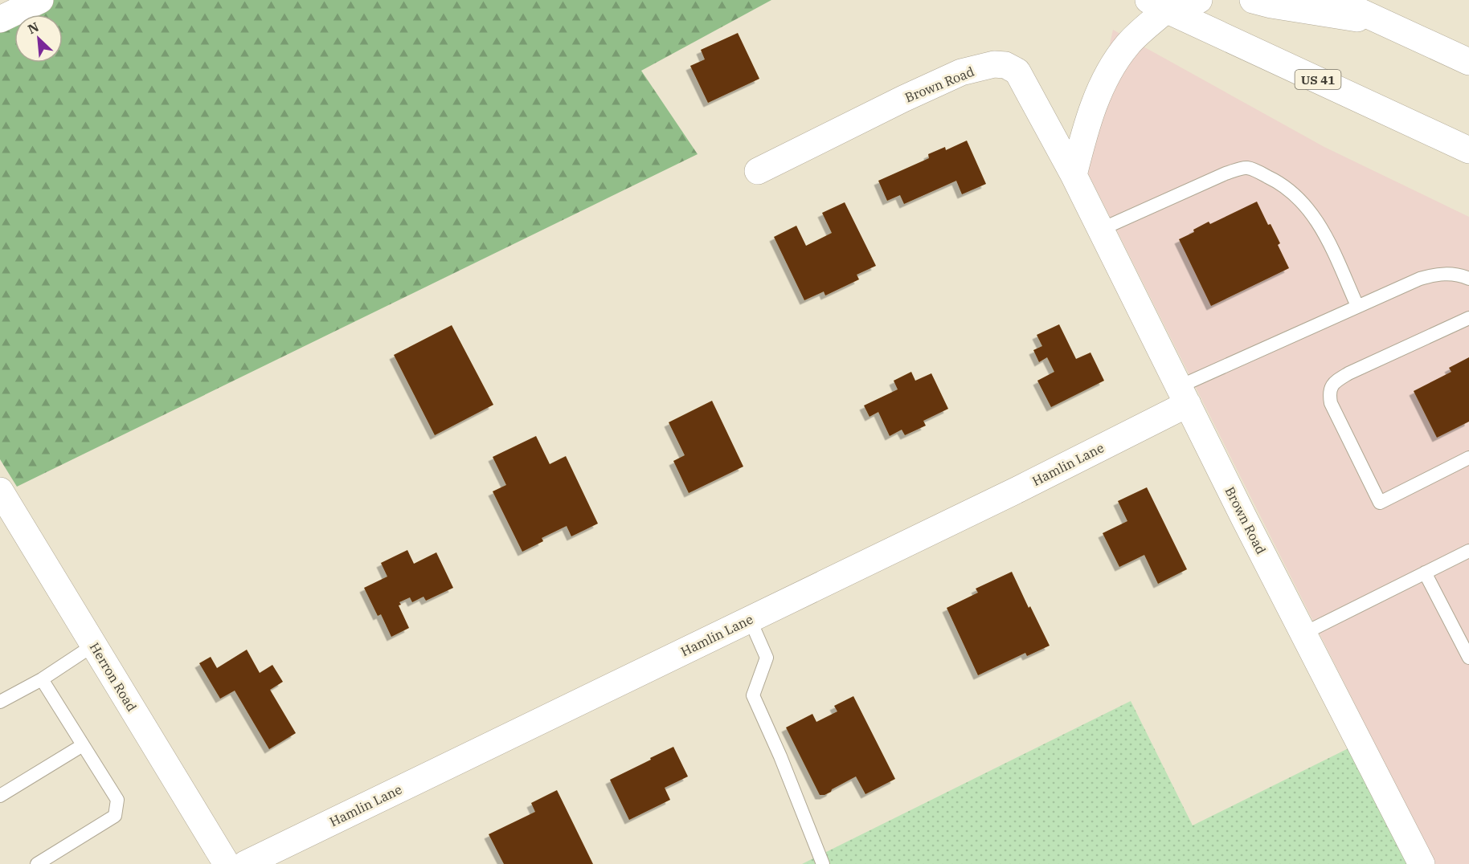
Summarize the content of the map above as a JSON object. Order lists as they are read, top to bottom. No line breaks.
{"streets":{"street":["US 41","Brown Road","Hamlin Lane","Herron Road"]},"crossings":[["Brown Road","Hamlin Lane"]],"north":"top left"}
